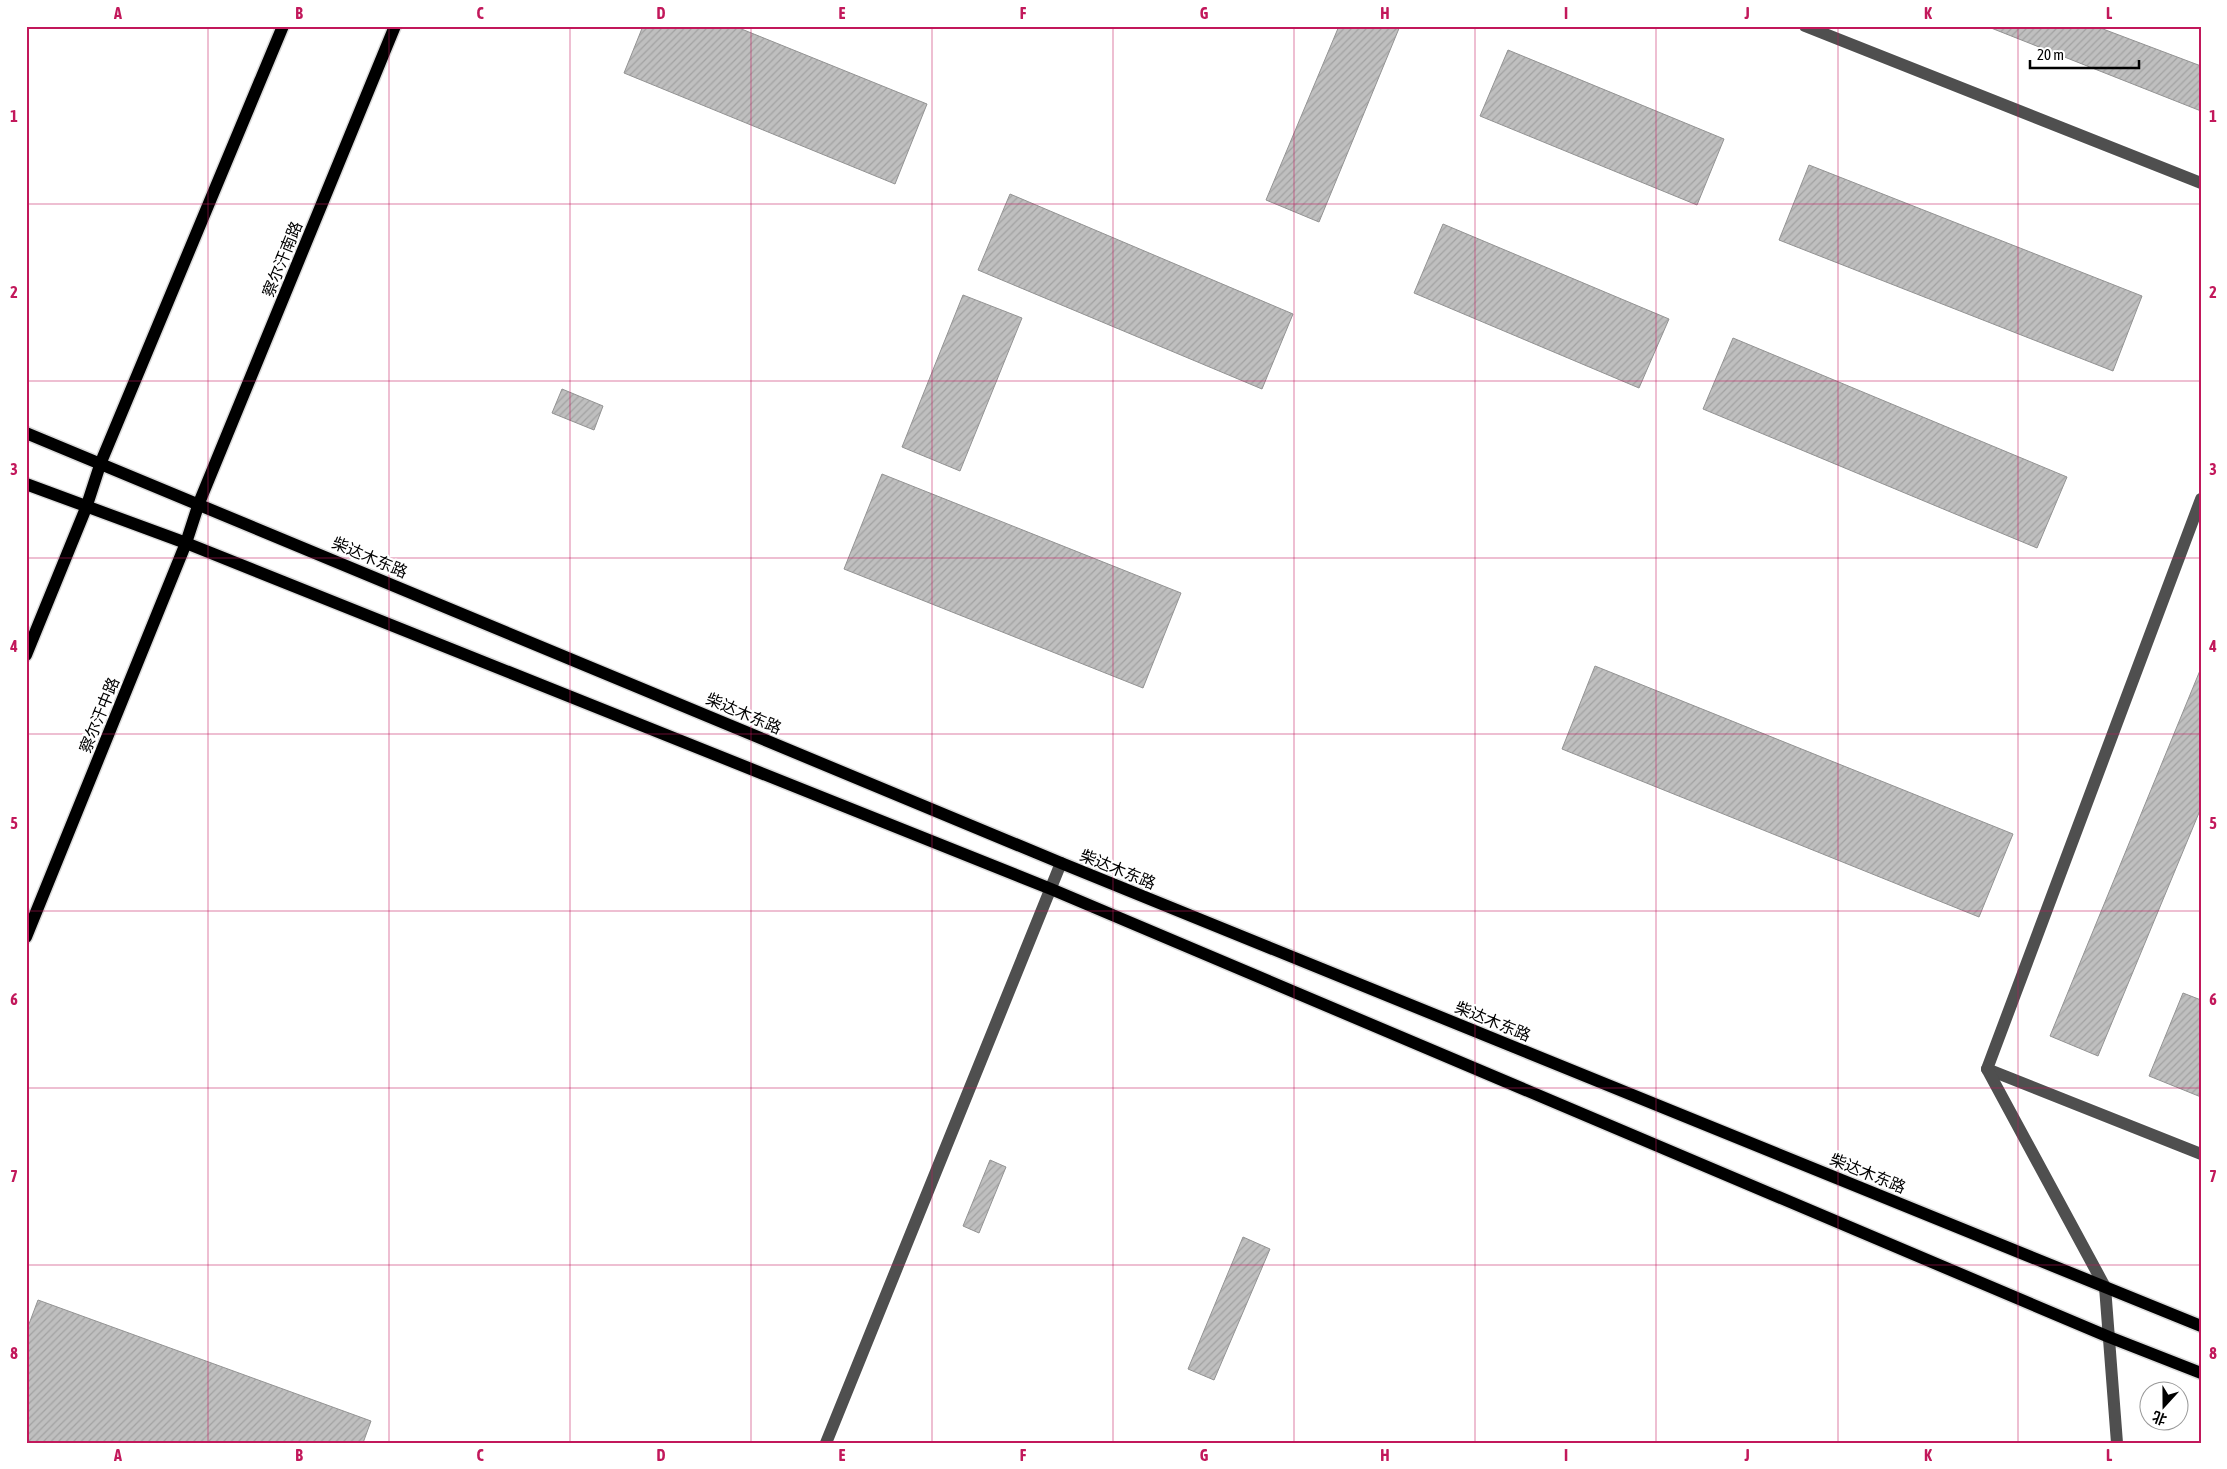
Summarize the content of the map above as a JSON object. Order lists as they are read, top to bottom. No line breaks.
{"streets":{"main road":["察尔汗南路","柴达木东路","察尔汗中路"]},"crossings":[["察尔汗南路","柴达木东路"],["察尔汗南路","察尔汗中路"],["柴达木东路","察尔汗中路"]],"scale_bar":"20 m","north":"bottom","grid":{"columns":["A","B","C","D","E","F","G","H","I","J","K","L"],"rows":["1","2","3","4","5","6","7","8"]}}
